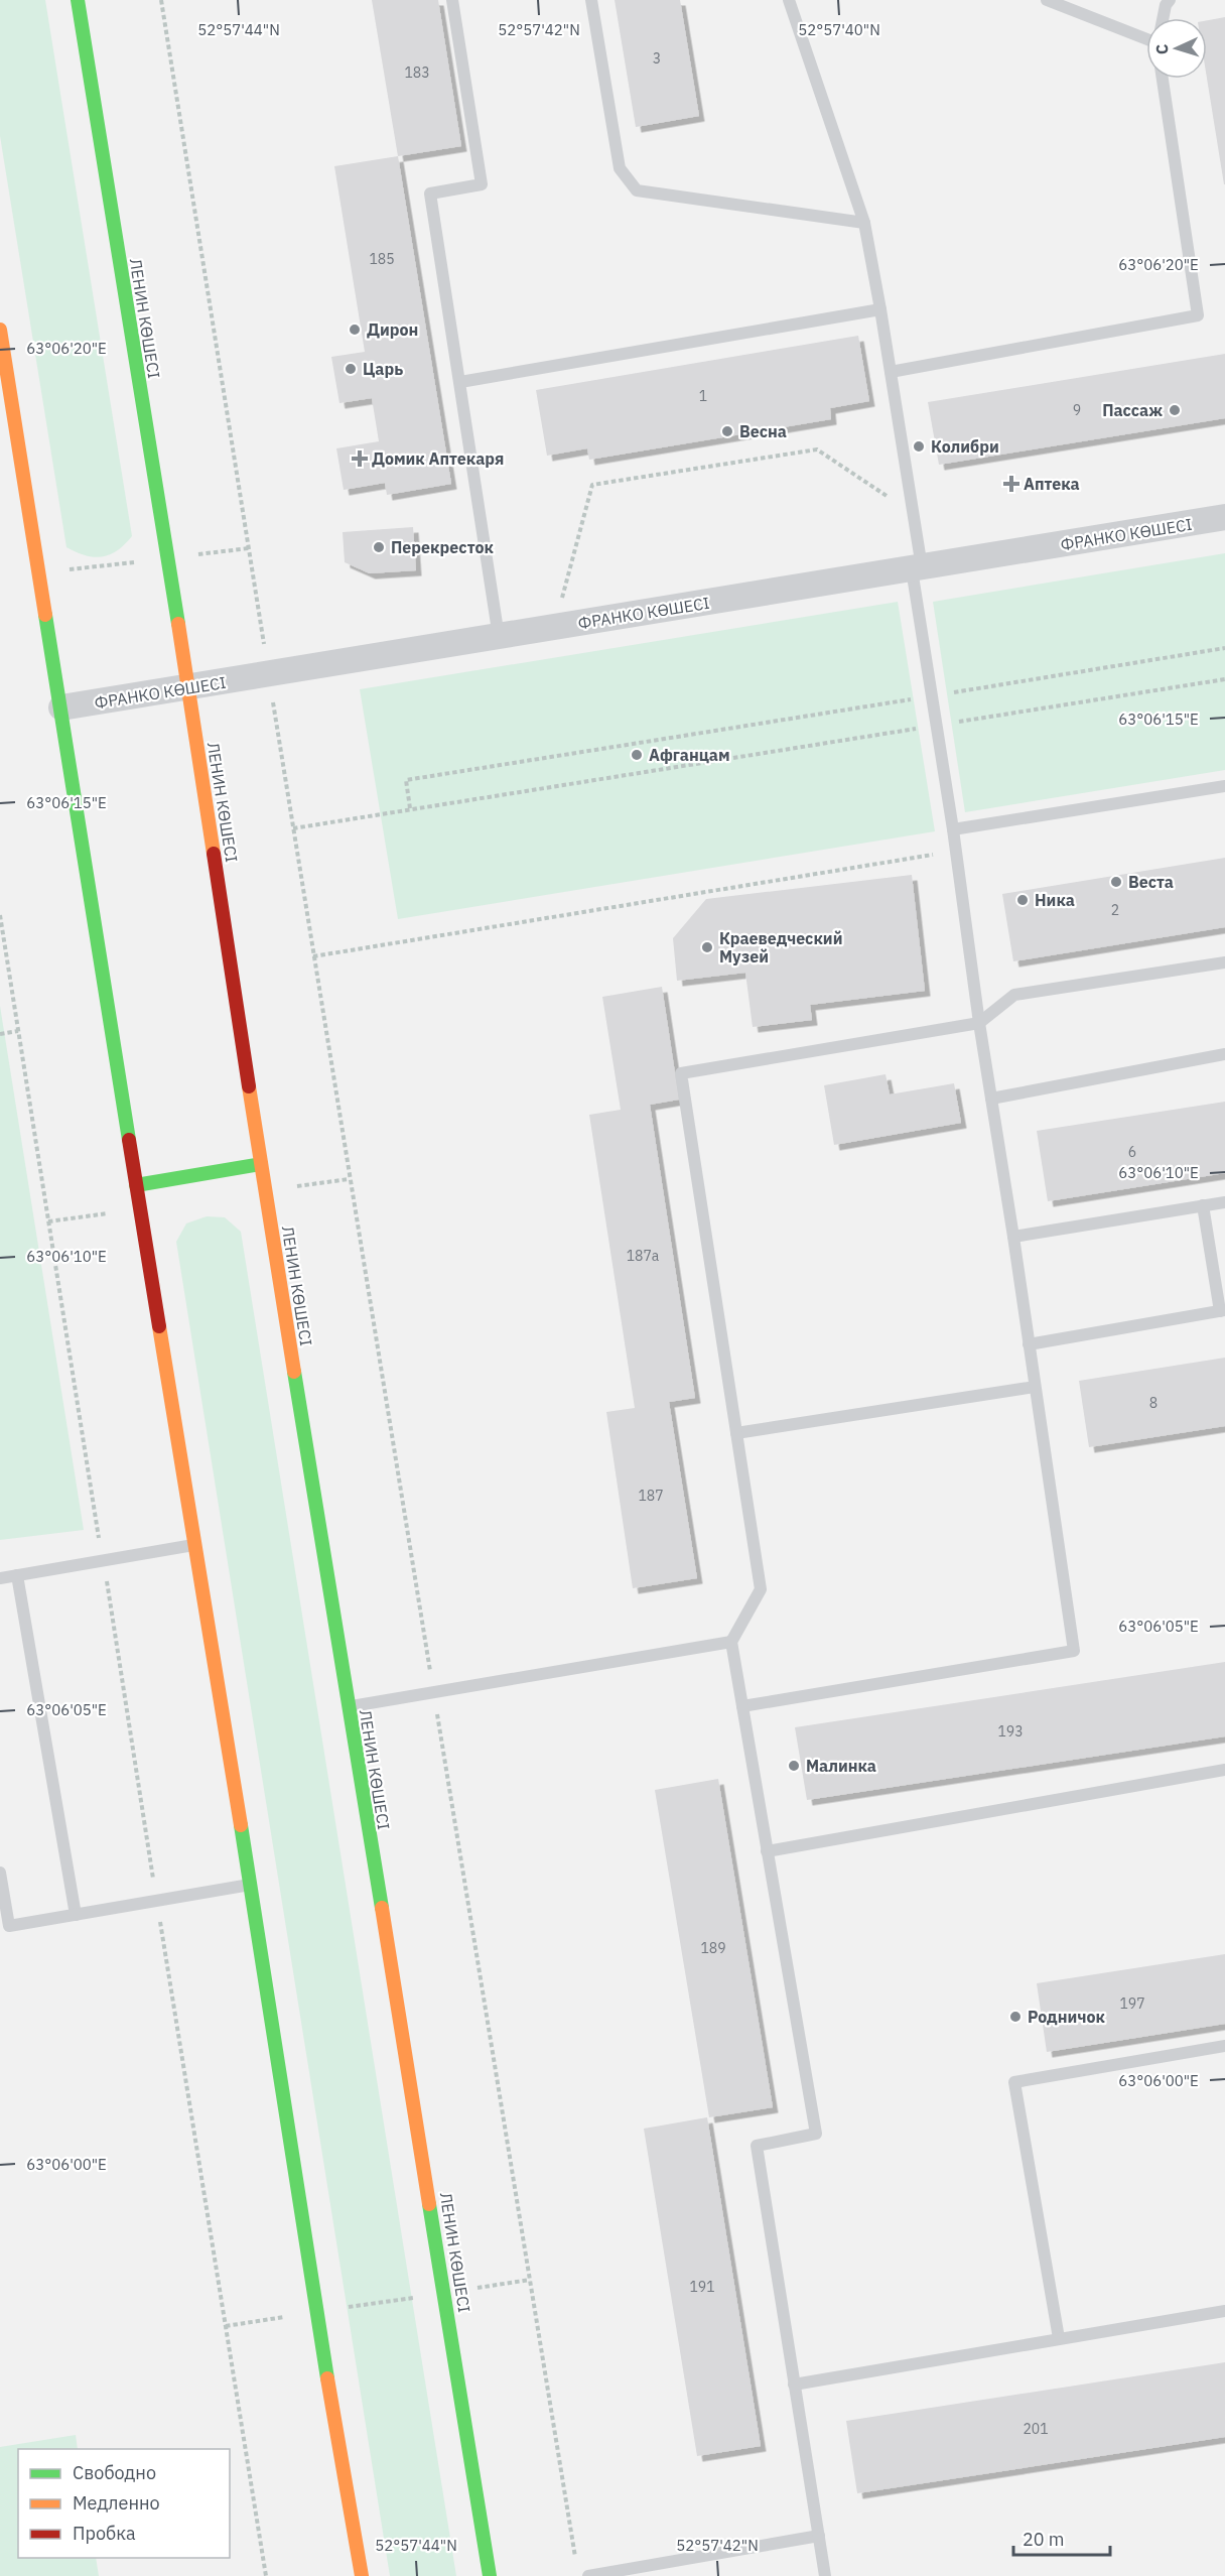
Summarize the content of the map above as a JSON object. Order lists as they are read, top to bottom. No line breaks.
{"streets":{"main road":["ЛЕНИН КӨШЕСІ"],"street":["ФРАНКО КӨШЕСІ"]},"crossings":[["ЛЕНИН КӨШЕСІ","ФРАНКО КӨШЕСІ"]],"places":{"other":["Дирон","Царь","Пассаж","Весна","Колибри","Перекресток","Афганцам","Веста","Ника","Краеведческий Музей","Малинка","Родничок"],"health":["Домик Аптекаря","Аптека"]},"house_numbers":["3","183","185","1","9","2","6","187а","8","187","193","189","197","191","201"],"legend":["Свободно","Медленно","Пробка"],"scale_bar":"20 m","north":"left","coordinates":["52°57'44\"N","52°57'42\"N","52°57'40\"N","63°06'20\"E","63°06'15\"E","63°06'10\"E","63°06'05\"E","63°06'00\"E"]}
